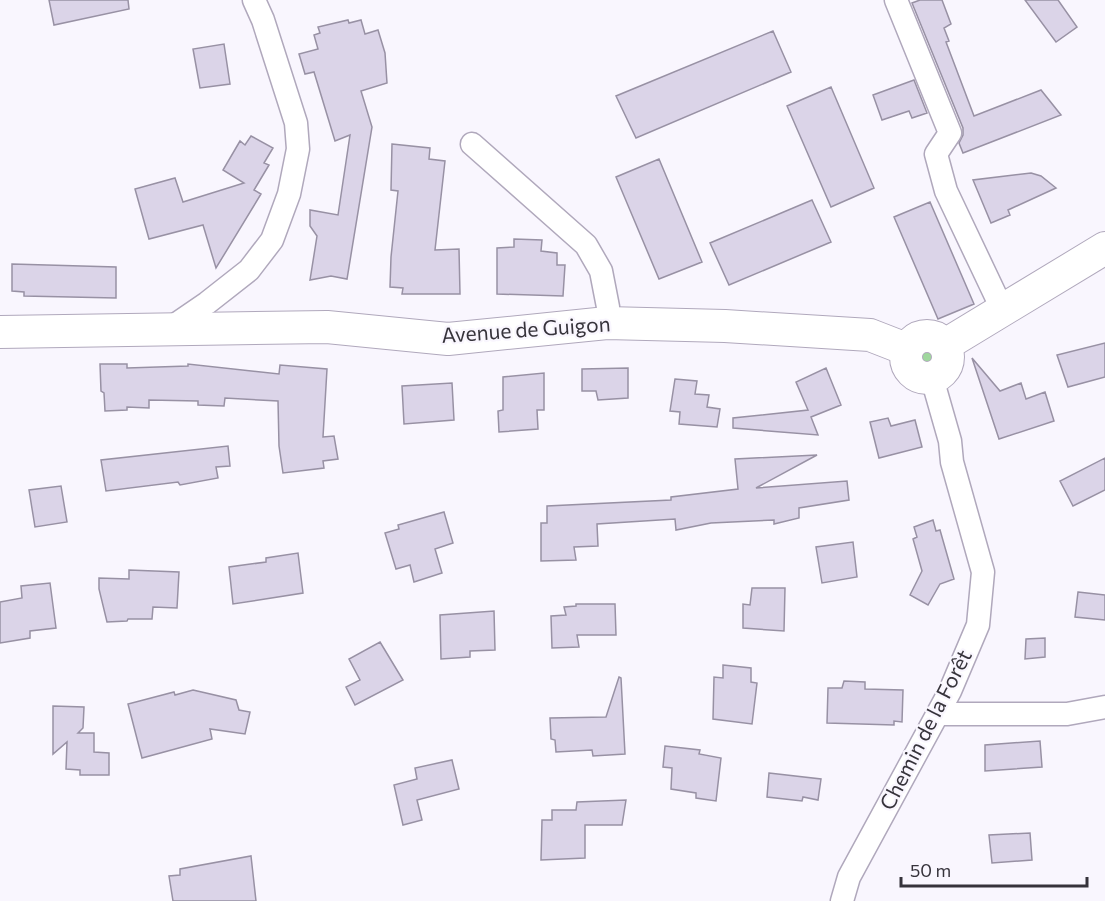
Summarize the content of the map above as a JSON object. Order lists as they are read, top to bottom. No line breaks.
{"streets":{"street":["Avenue de Guigon","Chemin de la Forêt"]},"crossings":[["Avenue de Guigon","Chemin de la Forêt"]],"scale_bar":"50 m"}
